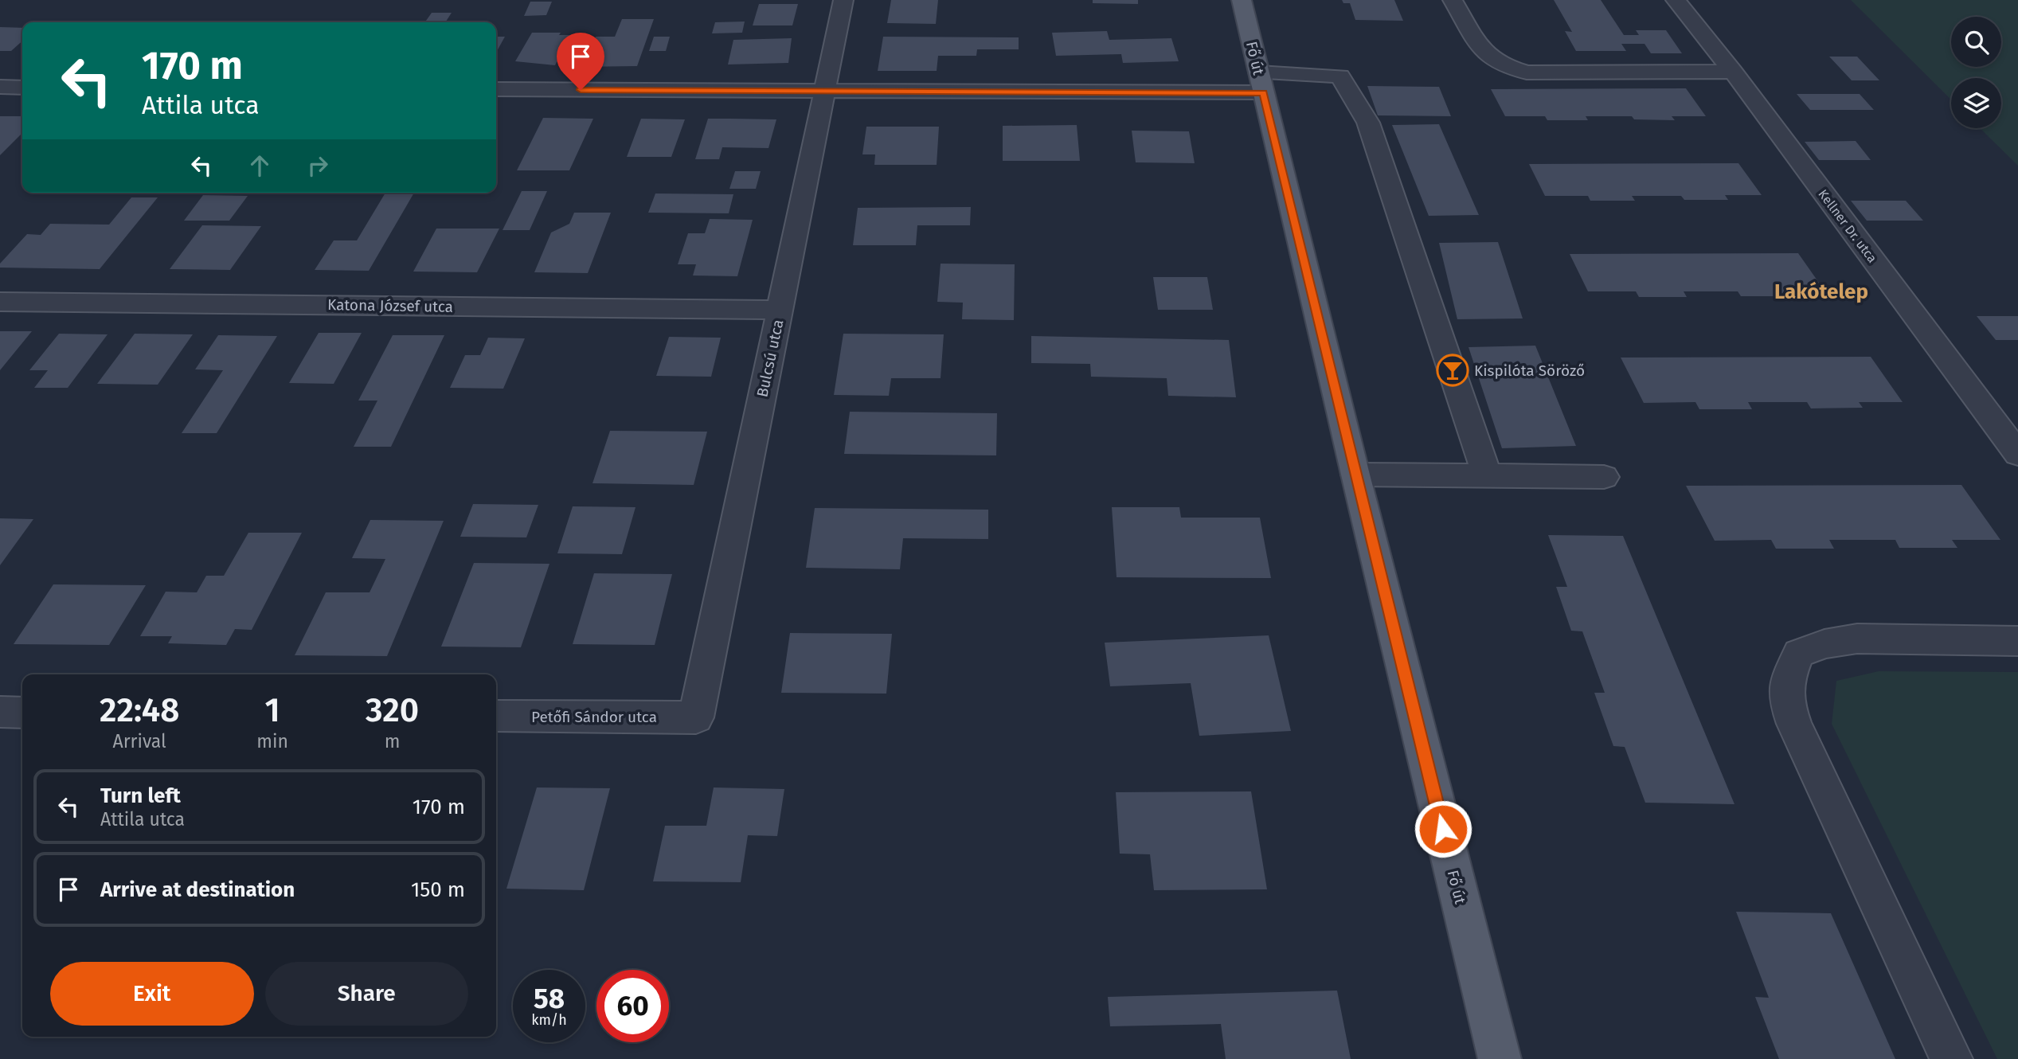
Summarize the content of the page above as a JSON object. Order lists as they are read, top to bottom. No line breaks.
{"streets":{"main road":["Fő út"],"street":["Kellner Dr. utca","Katona József utca","Bulcsú utca","Petőfi Sándor utca"]},"crossings":[["Katona József utca","Bulcsú utca"],["Bulcsú utca","Petőfi Sándor utca"]],"districts":["Lakótelep"],"places":{"bar":["Kispilóta Söröző"]},"page":{"turn":["170 m","Attila utca"],"eta":["22:48","Arrival","1","min","320","m"],"list":[{"name":"Turn left","note":"Attila utca","value":"170 m"},{"name":"Arrive at destination","value":"150 m"}],"buttons":["Exit","Share"],"speed":"58 km/h","limit":"60"}}
